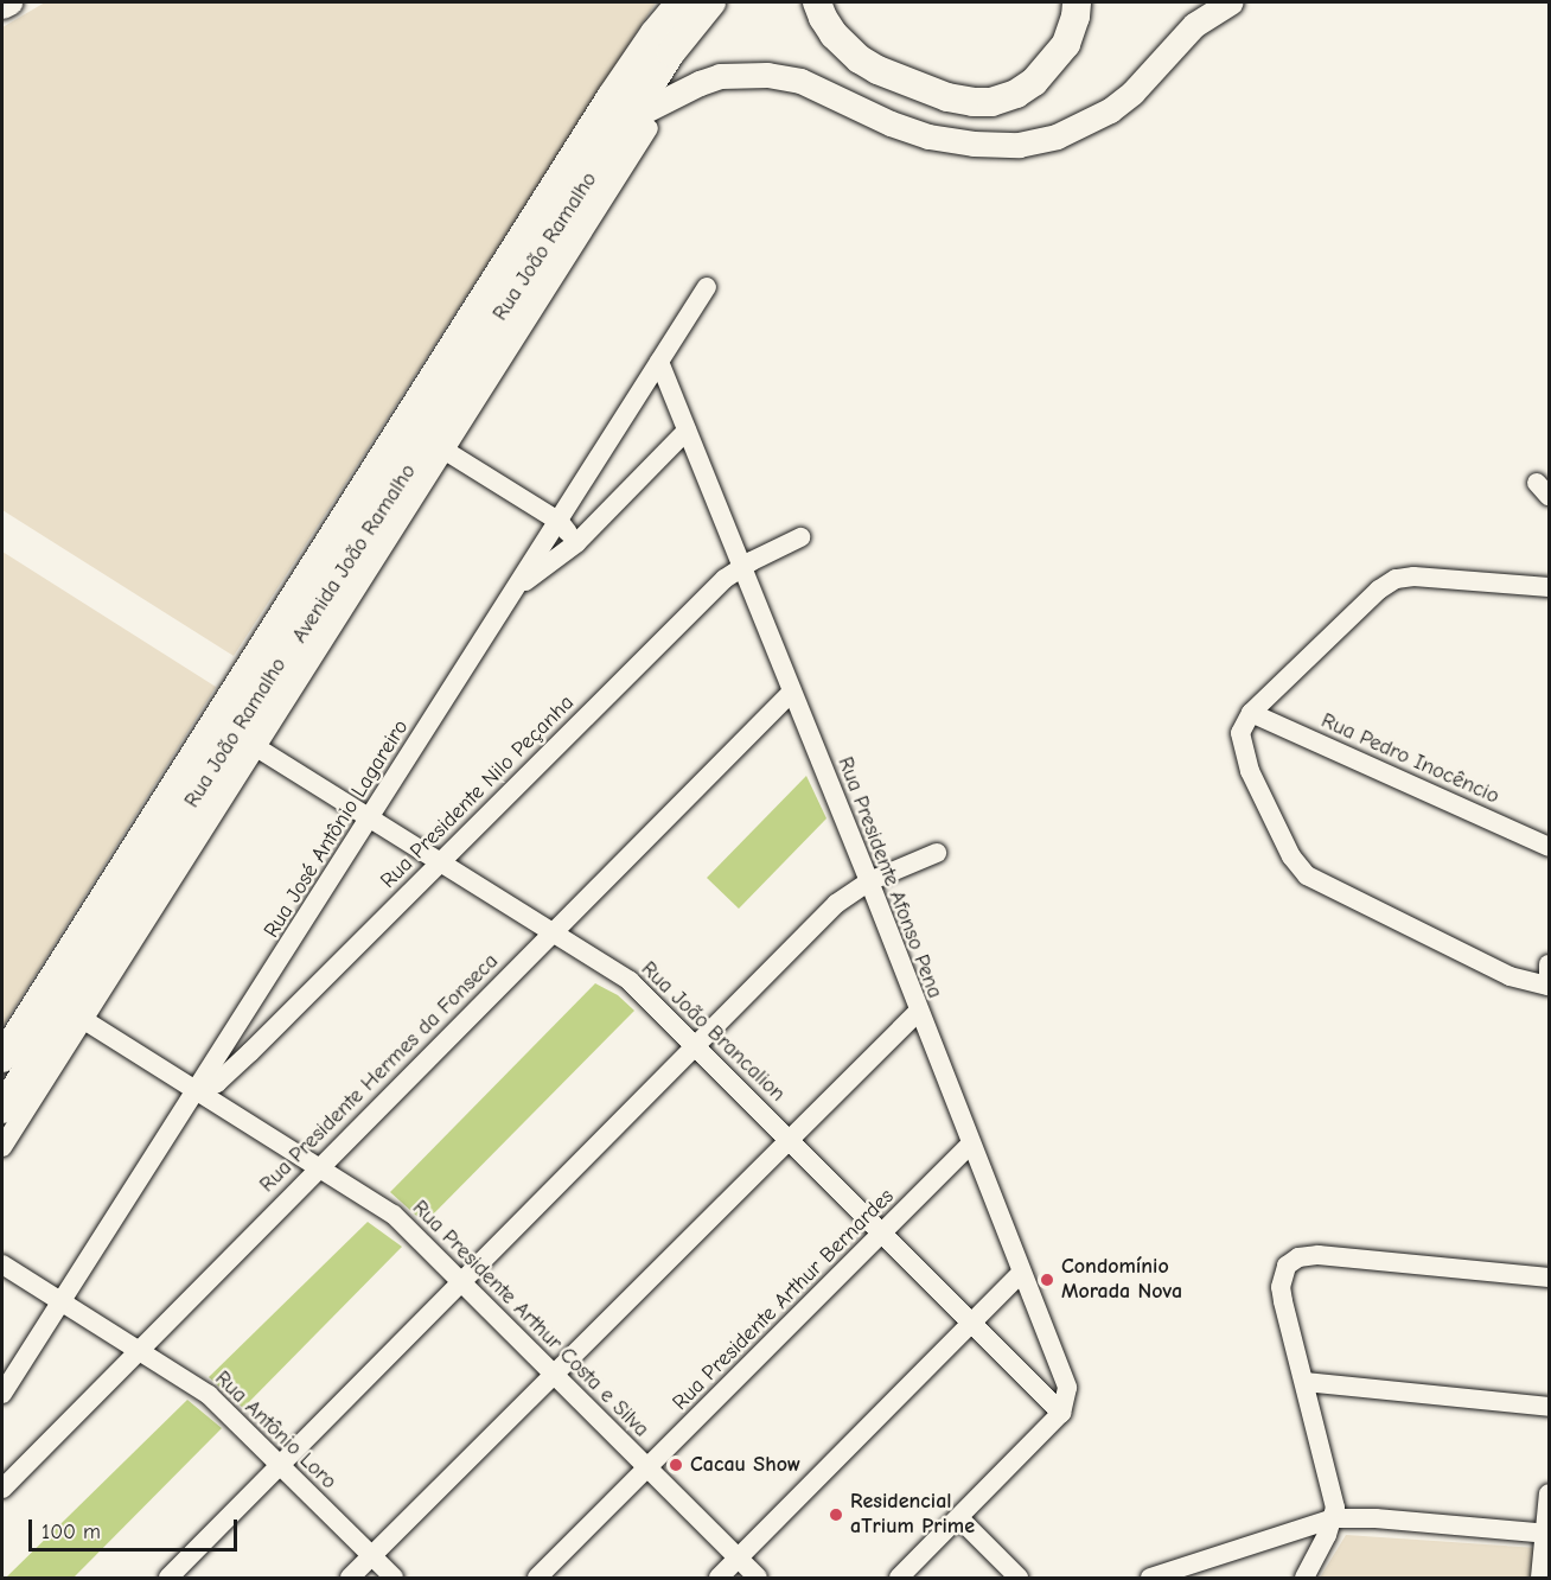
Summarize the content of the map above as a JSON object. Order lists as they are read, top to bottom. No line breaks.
{"streets":{"highway":["Avenida João Ramalho"],"street":["Rua Pedro Inocêncio","Rua Presidente Nilo Peçanha","Rua José Antônio Lagareiro","Rua Presidente Afonso Pena","Rua João Brancalion","Rua Presidente Hermes da Fonseca","Rua Presidente Arthur Bernardes","Rua Presidente Arthur Costa e Silva","Rua Antônio Loro"]},"crossings":[["Avenida João Ramalho","Rua João Brancalion"],["Avenida João Ramalho","Rua Presidente Arthur Costa e Silva"],["Rua Presidente Nilo Peçanha","Rua José Antônio Lagareiro"],["Rua Presidente Nilo Peçanha","Rua Presidente Afonso Pena"],["Rua Presidente Nilo Peçanha","Rua João Brancalion"],["Rua Presidente Nilo Peçanha","Rua Presidente Arthur Costa e Silva"],["Rua José Antônio Lagareiro","Rua Presidente Afonso Pena"],["Rua José Antônio Lagareiro","Rua João Brancalion"],["Rua José Antônio Lagareiro","Rua Presidente Arthur Costa e Silva"],["Rua José Antônio Lagareiro","Rua Antônio Loro"],["Rua Presidente Afonso Pena","Rua João Brancalion"],["Rua Presidente Afonso Pena","Rua Presidente Hermes da Fonseca"],["Rua Presidente Afonso Pena","Rua Presidente Arthur Bernardes"],["Rua João Brancalion","Rua Presidente Hermes da Fonseca"],["Rua João Brancalion","Rua Presidente Arthur Bernardes"],["Rua Presidente Hermes da Fonseca","Rua Presidente Arthur Costa e Silva"],["Rua Presidente Hermes da Fonseca","Rua Antônio Loro"],["Rua Presidente Arthur Bernardes","Rua Presidente Arthur Costa e Silva"]],"places":["Condomínio Morada Nova","Cacau Show","Residencial aTrium Prime"],"scale_bar":"100 m"}
